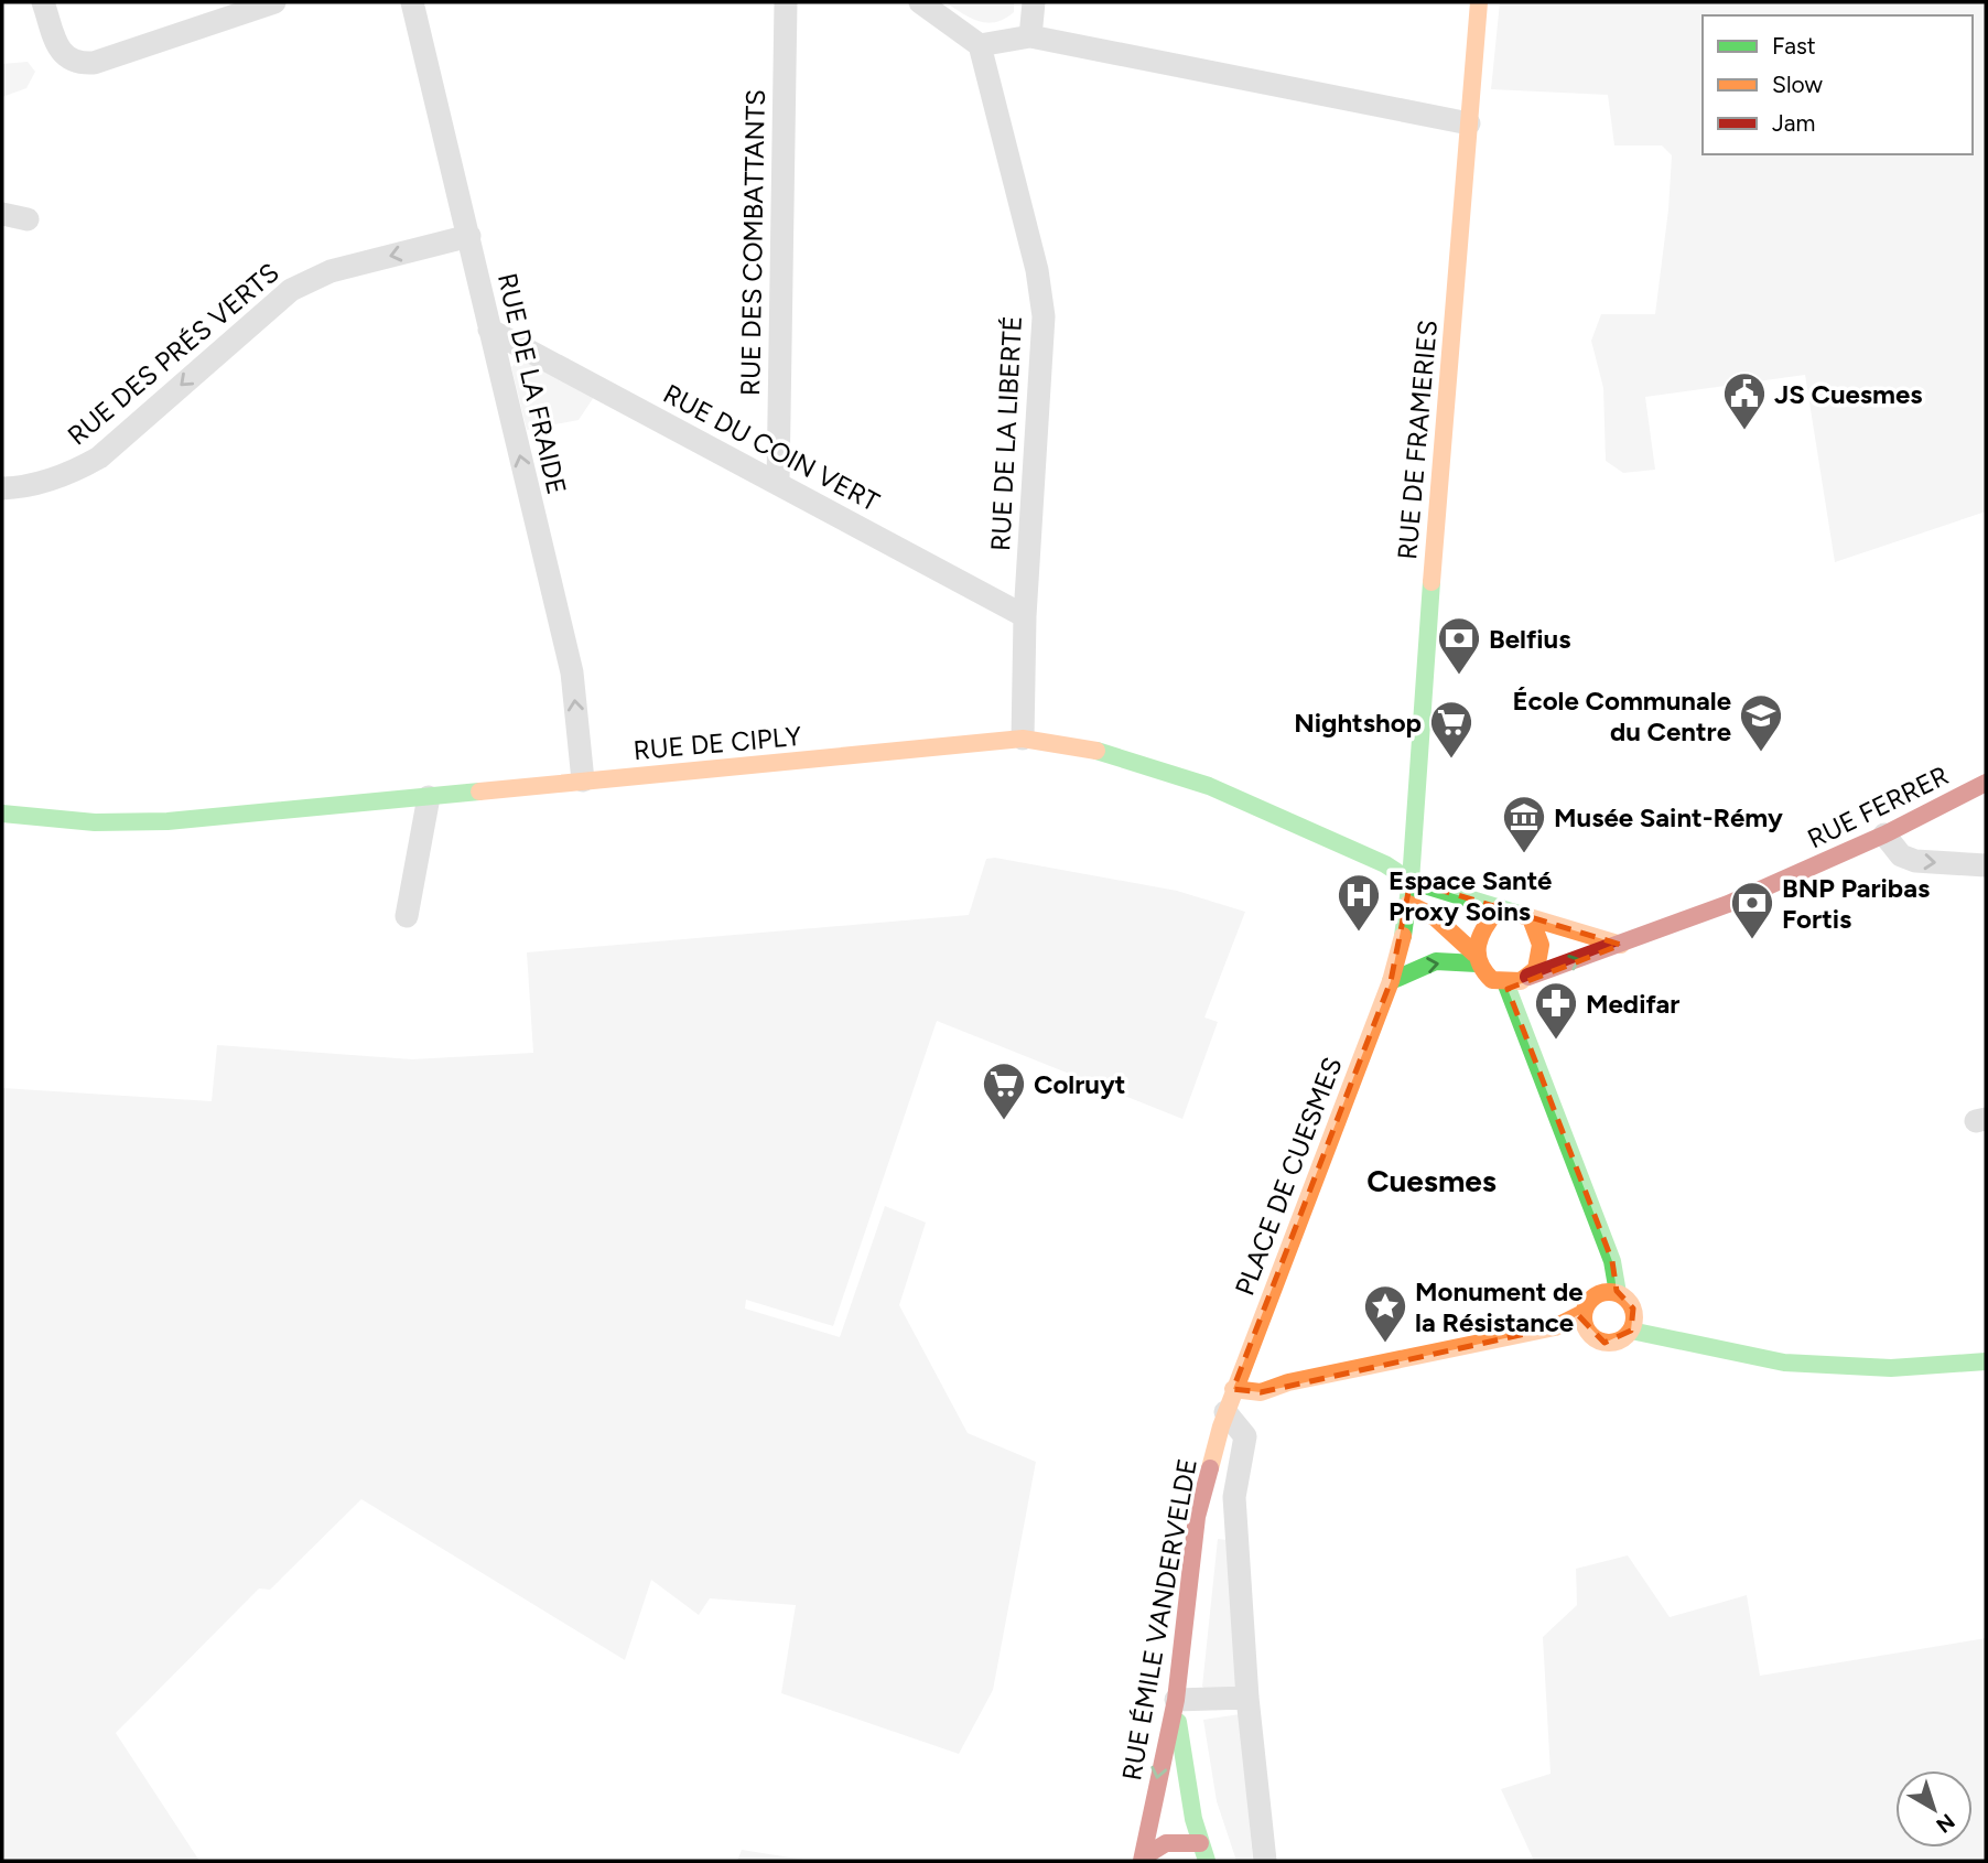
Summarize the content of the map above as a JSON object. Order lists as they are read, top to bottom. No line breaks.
{"streets":{"street":["RUE DES COMBATTANTS","RUE DES PRÉS VERTS","RUE DE LA FRAIDE","RUE DE LA LIBERTÉ","RUE DE FRAMERIES","RUE DU COIN VERT","RUE DE CIPLY","RUE FERRER","PLACE DE CUESMES","RUE ÉMILE VANDERVELDE"]},"crossings":[["RUE DES COMBATTANTS","RUE DU COIN VERT"],["RUE DES PRÉS VERTS","RUE DE LA FRAIDE"],["RUE DE LA FRAIDE","RUE DU COIN VERT"],["RUE DE LA FRAIDE","RUE DE CIPLY"],["RUE DE LA LIBERTÉ","RUE DU COIN VERT"],["RUE DE LA LIBERTÉ","RUE DE CIPLY"],["RUE DE FRAMERIES","RUE DE CIPLY"],["RUE DE FRAMERIES","PLACE DE CUESMES"],["RUE DE CIPLY","PLACE DE CUESMES"],["PLACE DE CUESMES","RUE ÉMILE VANDERVELDE"]],"one_way":["RUE DES PRÉS VERTS","RUE DE LA FRAIDE"],"districts":["Cuesmes"],"places":{"public building":["JS Cuesmes"],"bank":["Belfius","BNP Paribas Fortis"],"school or university":["École Communale du Centre"],"supermarket":["Nightshop","Colruyt"],"museum":["Musée Saint-Rémy"],"hospital":["Espace Santé Proxy Soins"],"pharmacy":["Medifar"],"place":["Monument de la Résistance"]},"legend":["Fast","Slow","Jam"],"north":"bottom right"}
